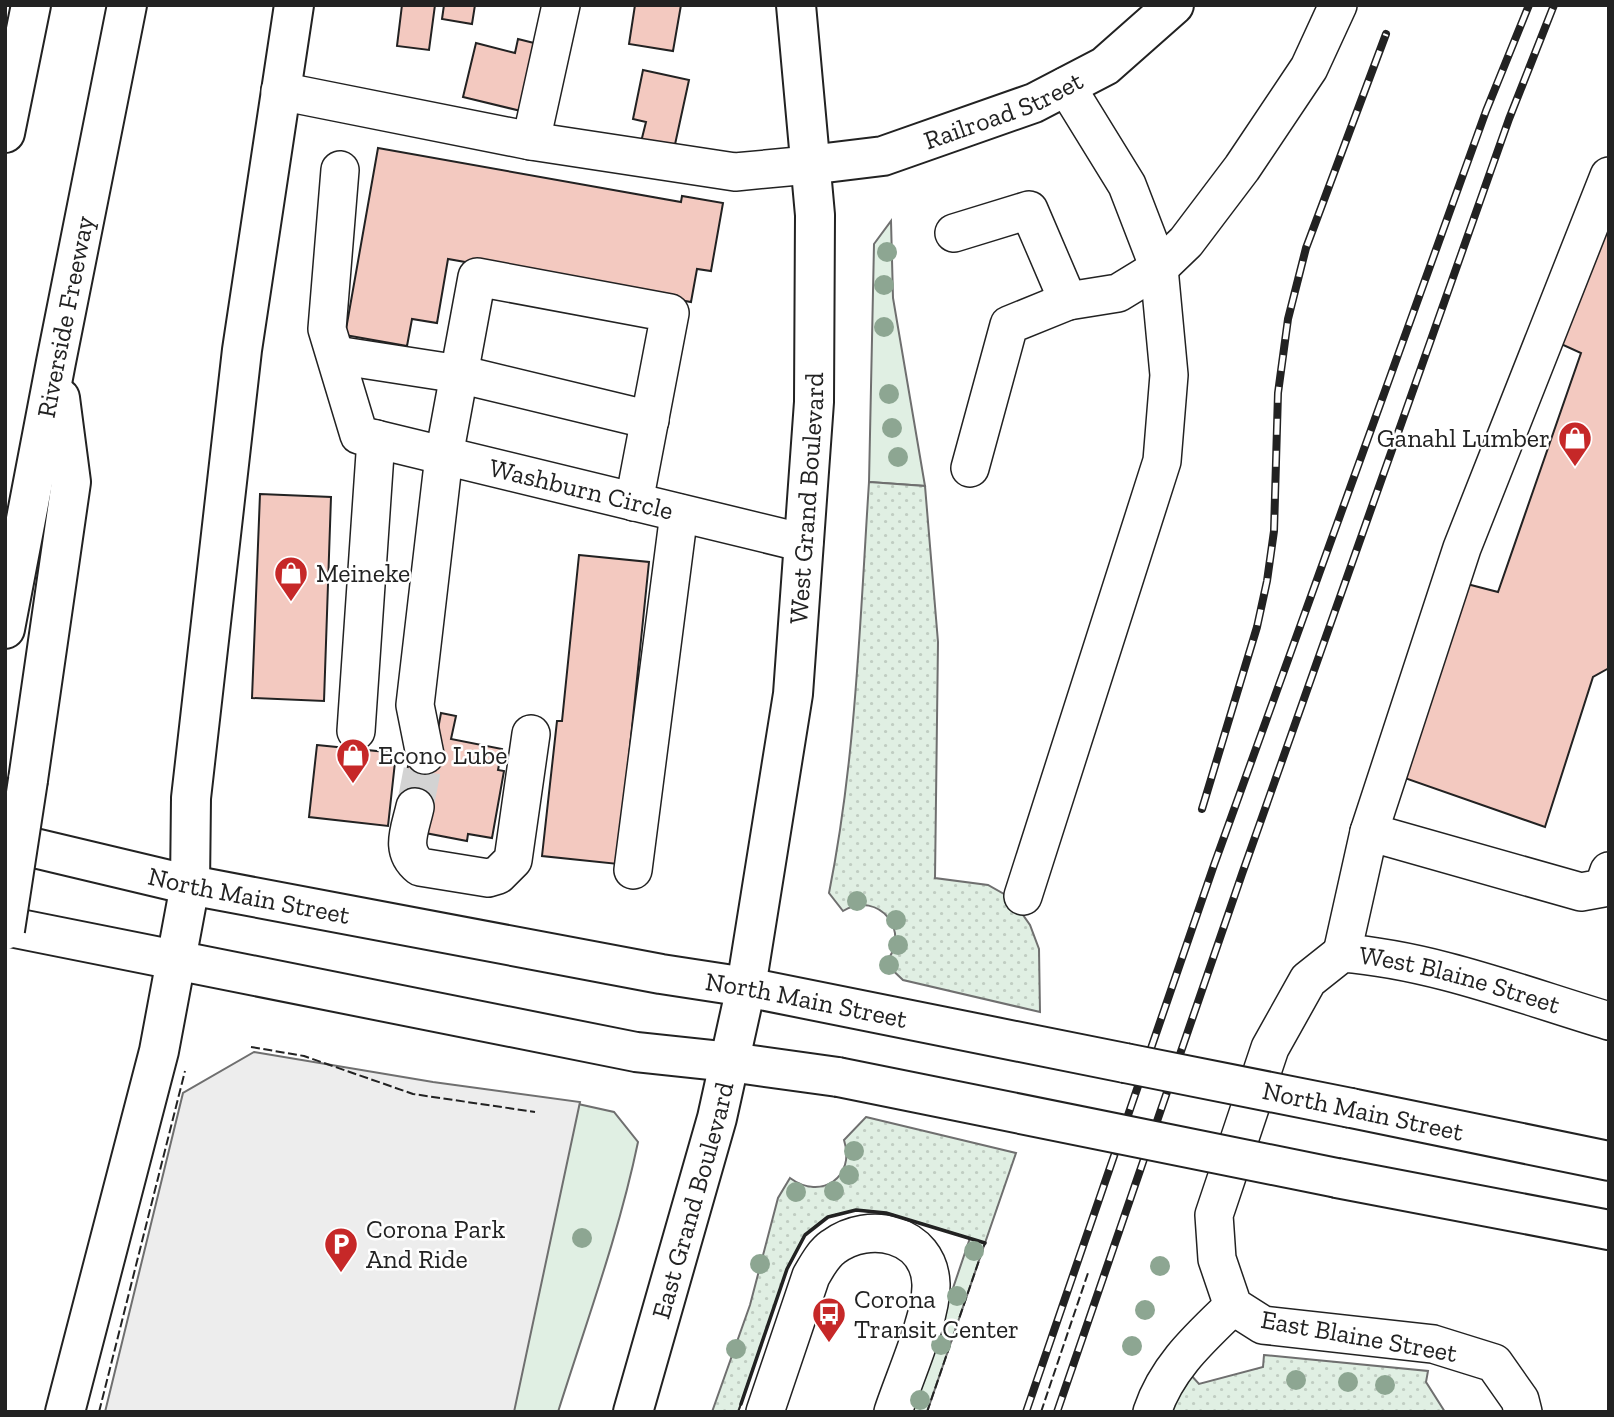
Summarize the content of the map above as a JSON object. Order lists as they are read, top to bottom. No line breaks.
{"streets":{"main road":["Railroad Street","Riverside Freeway","West Grand Boulevard","North Main Street","East Grand Boulevard"],"street":["Washburn Circle","West Blaine Street","East Blaine Street"]},"crossings":[["Railroad Street","West Grand Boulevard"],["Washburn Circle","West Grand Boulevard"],["West Grand Boulevard","North Main Street"],["West Grand Boulevard","East Grand Boulevard"],["North Main Street","East Grand Boulevard"],["West Blaine Street","East Blaine Street"]],"places":{"shop":["Ganahl Lumber","Meineke","Econo Lube"],"parking":["Corona Park And Ride"],"bus stop":["Corona Transit Center"]}}
